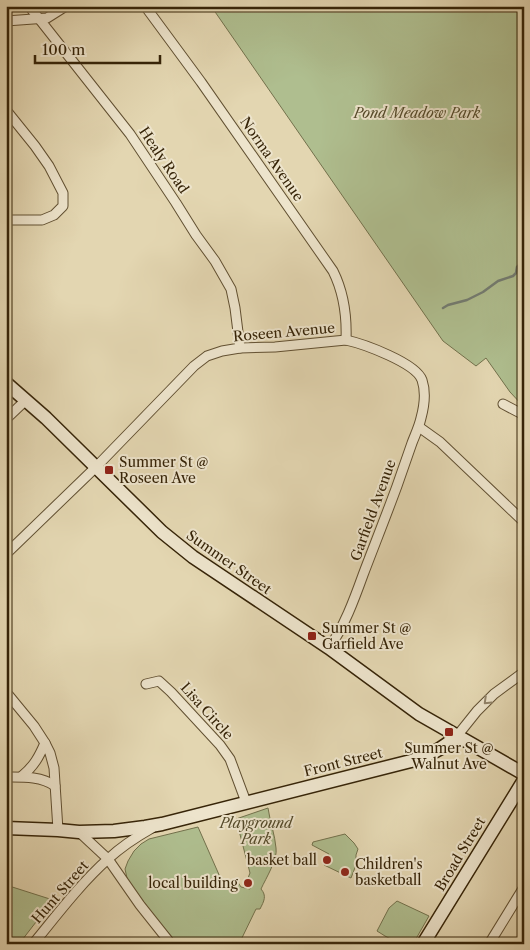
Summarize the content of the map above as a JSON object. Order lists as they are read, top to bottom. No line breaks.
{"streets":{"street":["Norma Avenue","Healy Road","Roseen Avenue","Garfield Avenue","Summer Street","Lisa Circle","Front Street","Broad Street","Hunt Street"]},"crossings":[["Norma Avenue","Roseen Avenue"],["Healy Road","Roseen Avenue"],["Roseen Avenue","Garfield Avenue"],["Roseen Avenue","Summer Street"],["Garfield Avenue","Summer Street"],["Summer Street","Front Street"],["Lisa Circle","Front Street"],["Front Street","Hunt Street"]],"parks":["Pond Meadow Park","Playground Park"],"places":{"transit":["Summer St @ Roseen Ave","Summer St @ Garfield Ave","Summer St @ Walnut Ave"],"other":["basket ball","Children's basketball","local building"]},"scale_bar":"100 m"}
